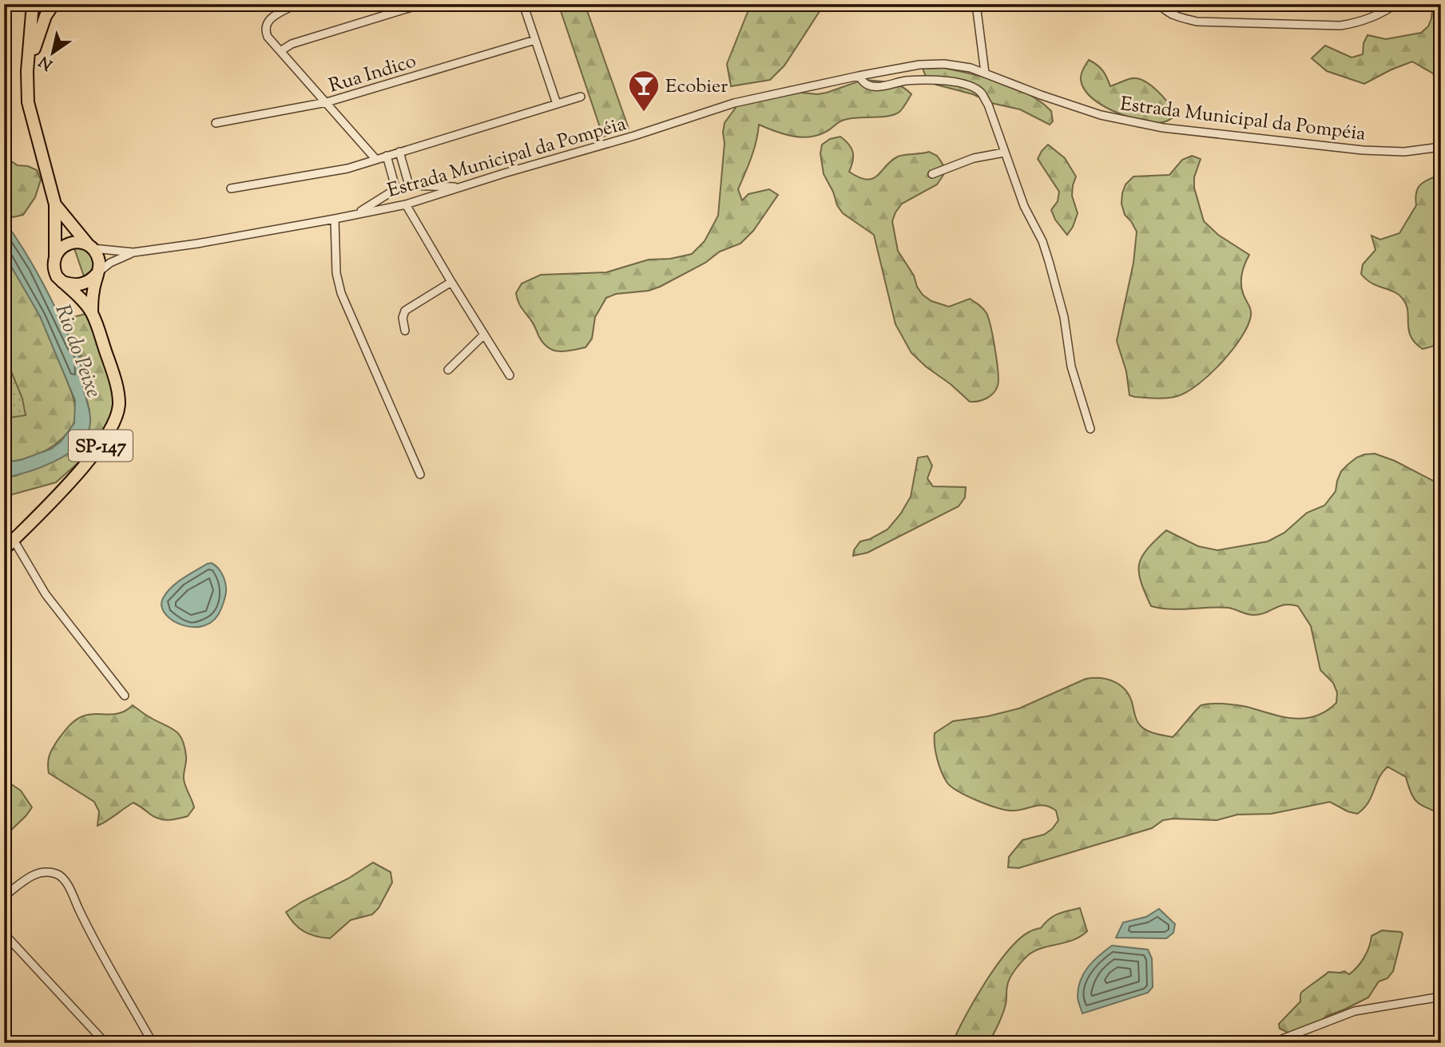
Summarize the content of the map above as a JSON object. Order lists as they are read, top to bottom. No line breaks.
{"streets":{"main road":["SP-147"],"street":["Rua Indico","Estrada Municipal da Pompéia"]},"crossings":[["Estrada Municipal da Pompéia","SP-147"]],"water":["Rio do Peixe"],"places":{"bar":["Ecobier"]},"north":"bottom left"}
